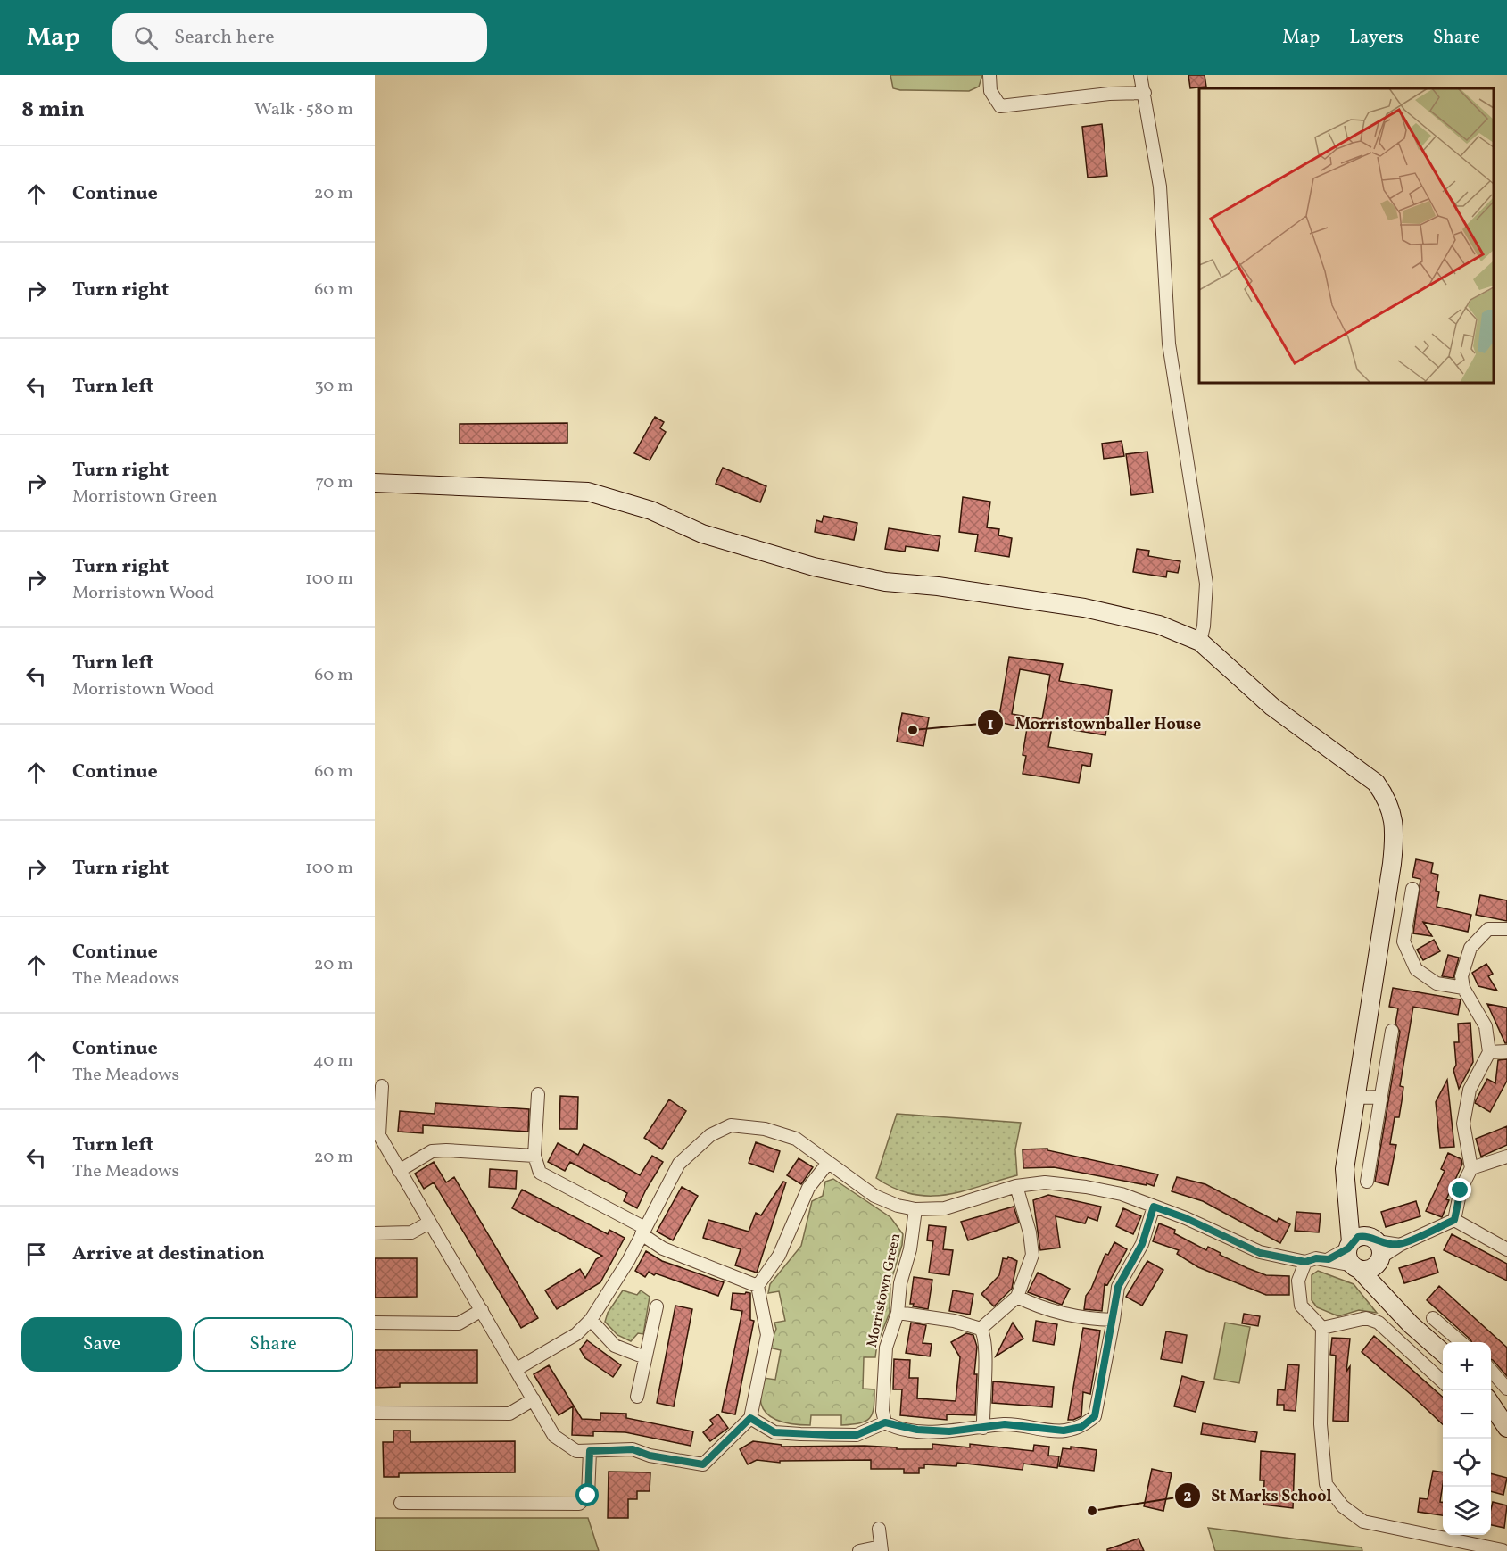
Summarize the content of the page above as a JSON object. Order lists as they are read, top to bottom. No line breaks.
{"streets":{"street":["Morristown Green"]},"places":["Morristownballer House","St Marks School"],"page":{"header":"Map","search":"Search here","nav":["Map","Layers","Share"],"heading":["8 min","Walk · 580 m"],"list":[["Continue","20 m"],["Turn right","60 m"],["Turn left","30 m"],["Turn right","Morristown Green","70 m"],["Turn right","Morristown Wood","100 m"],["Turn left","Morristown Wood","60 m"],["Continue","60 m"],["Turn right","100 m"],["Continue","The Meadows","20 m"],["Continue","The Meadows","40 m"],["Turn left","The Meadows","20 m"],"Arrive at destination"],"buttons":["Save","Share"],"map_buttons":["+","−"]}}
